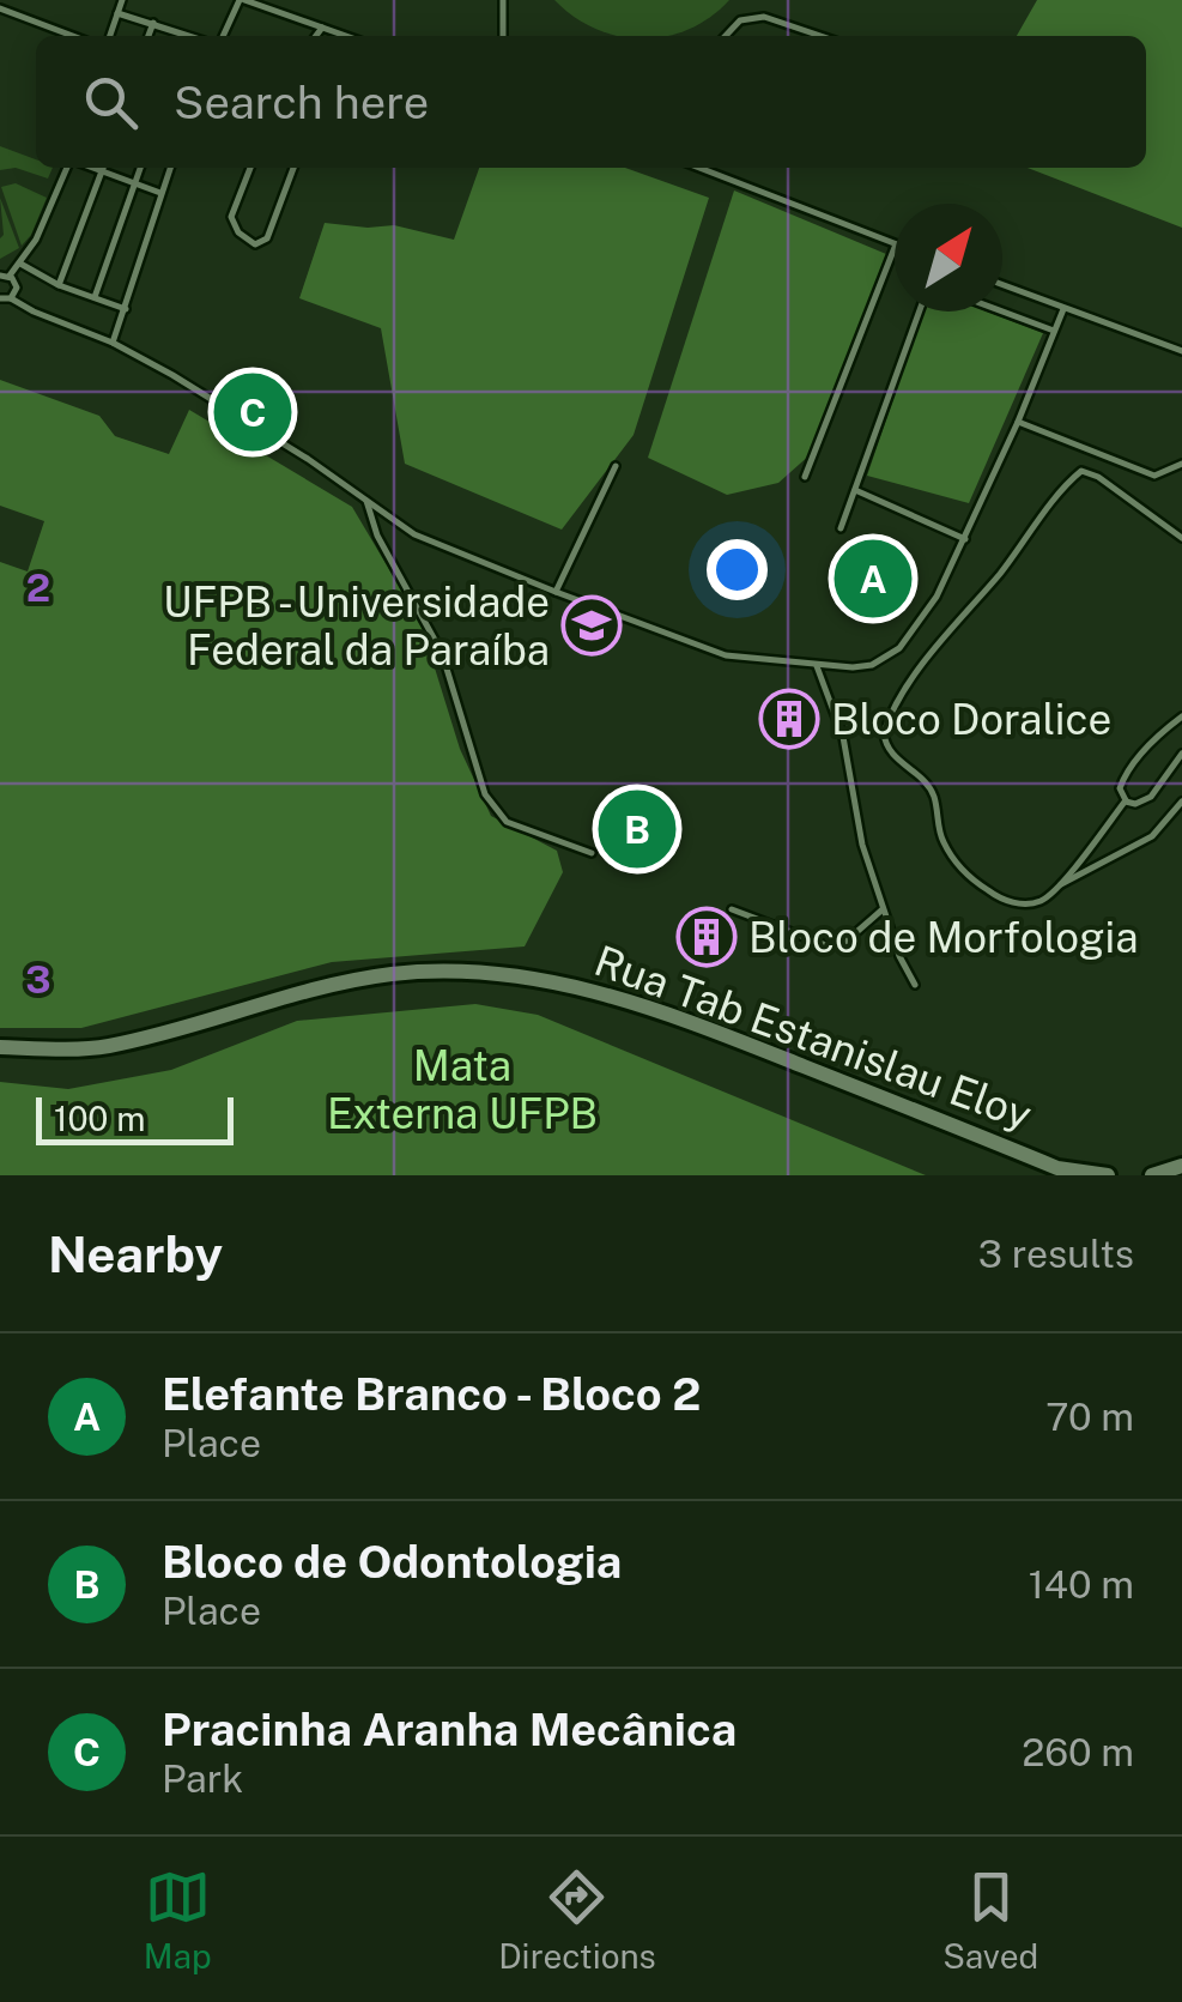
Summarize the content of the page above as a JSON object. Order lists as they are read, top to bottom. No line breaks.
{"streets":{"street":["Rua Tab Estanislau Eloy"]},"parks":["Mata Externa UFPB"],"places":{"school or university":["UFPB - Universidade Federal da Paraíba"],"building":["Bloco Doralice","Bloco de Morfologia"]},"scale_bar":"100 m","north":"top right","page":{"search":"Search here","pins":["C","A","B"],"scale":"100 m","heading":["Nearby","3 results"],"list":[{"mark":"A","name":"Elefante Branco - Bloco 2","note":"Place","value":"70 m"},{"mark":"B","name":"Bloco de Odontologia","note":"Place","value":"140 m"},{"mark":"C","name":"Pracinha Aranha Mecânica","note":"Park","value":"260 m"}],"nav":["Map","Directions","Saved"]},"grid":{"rows":["2","3"]}}
